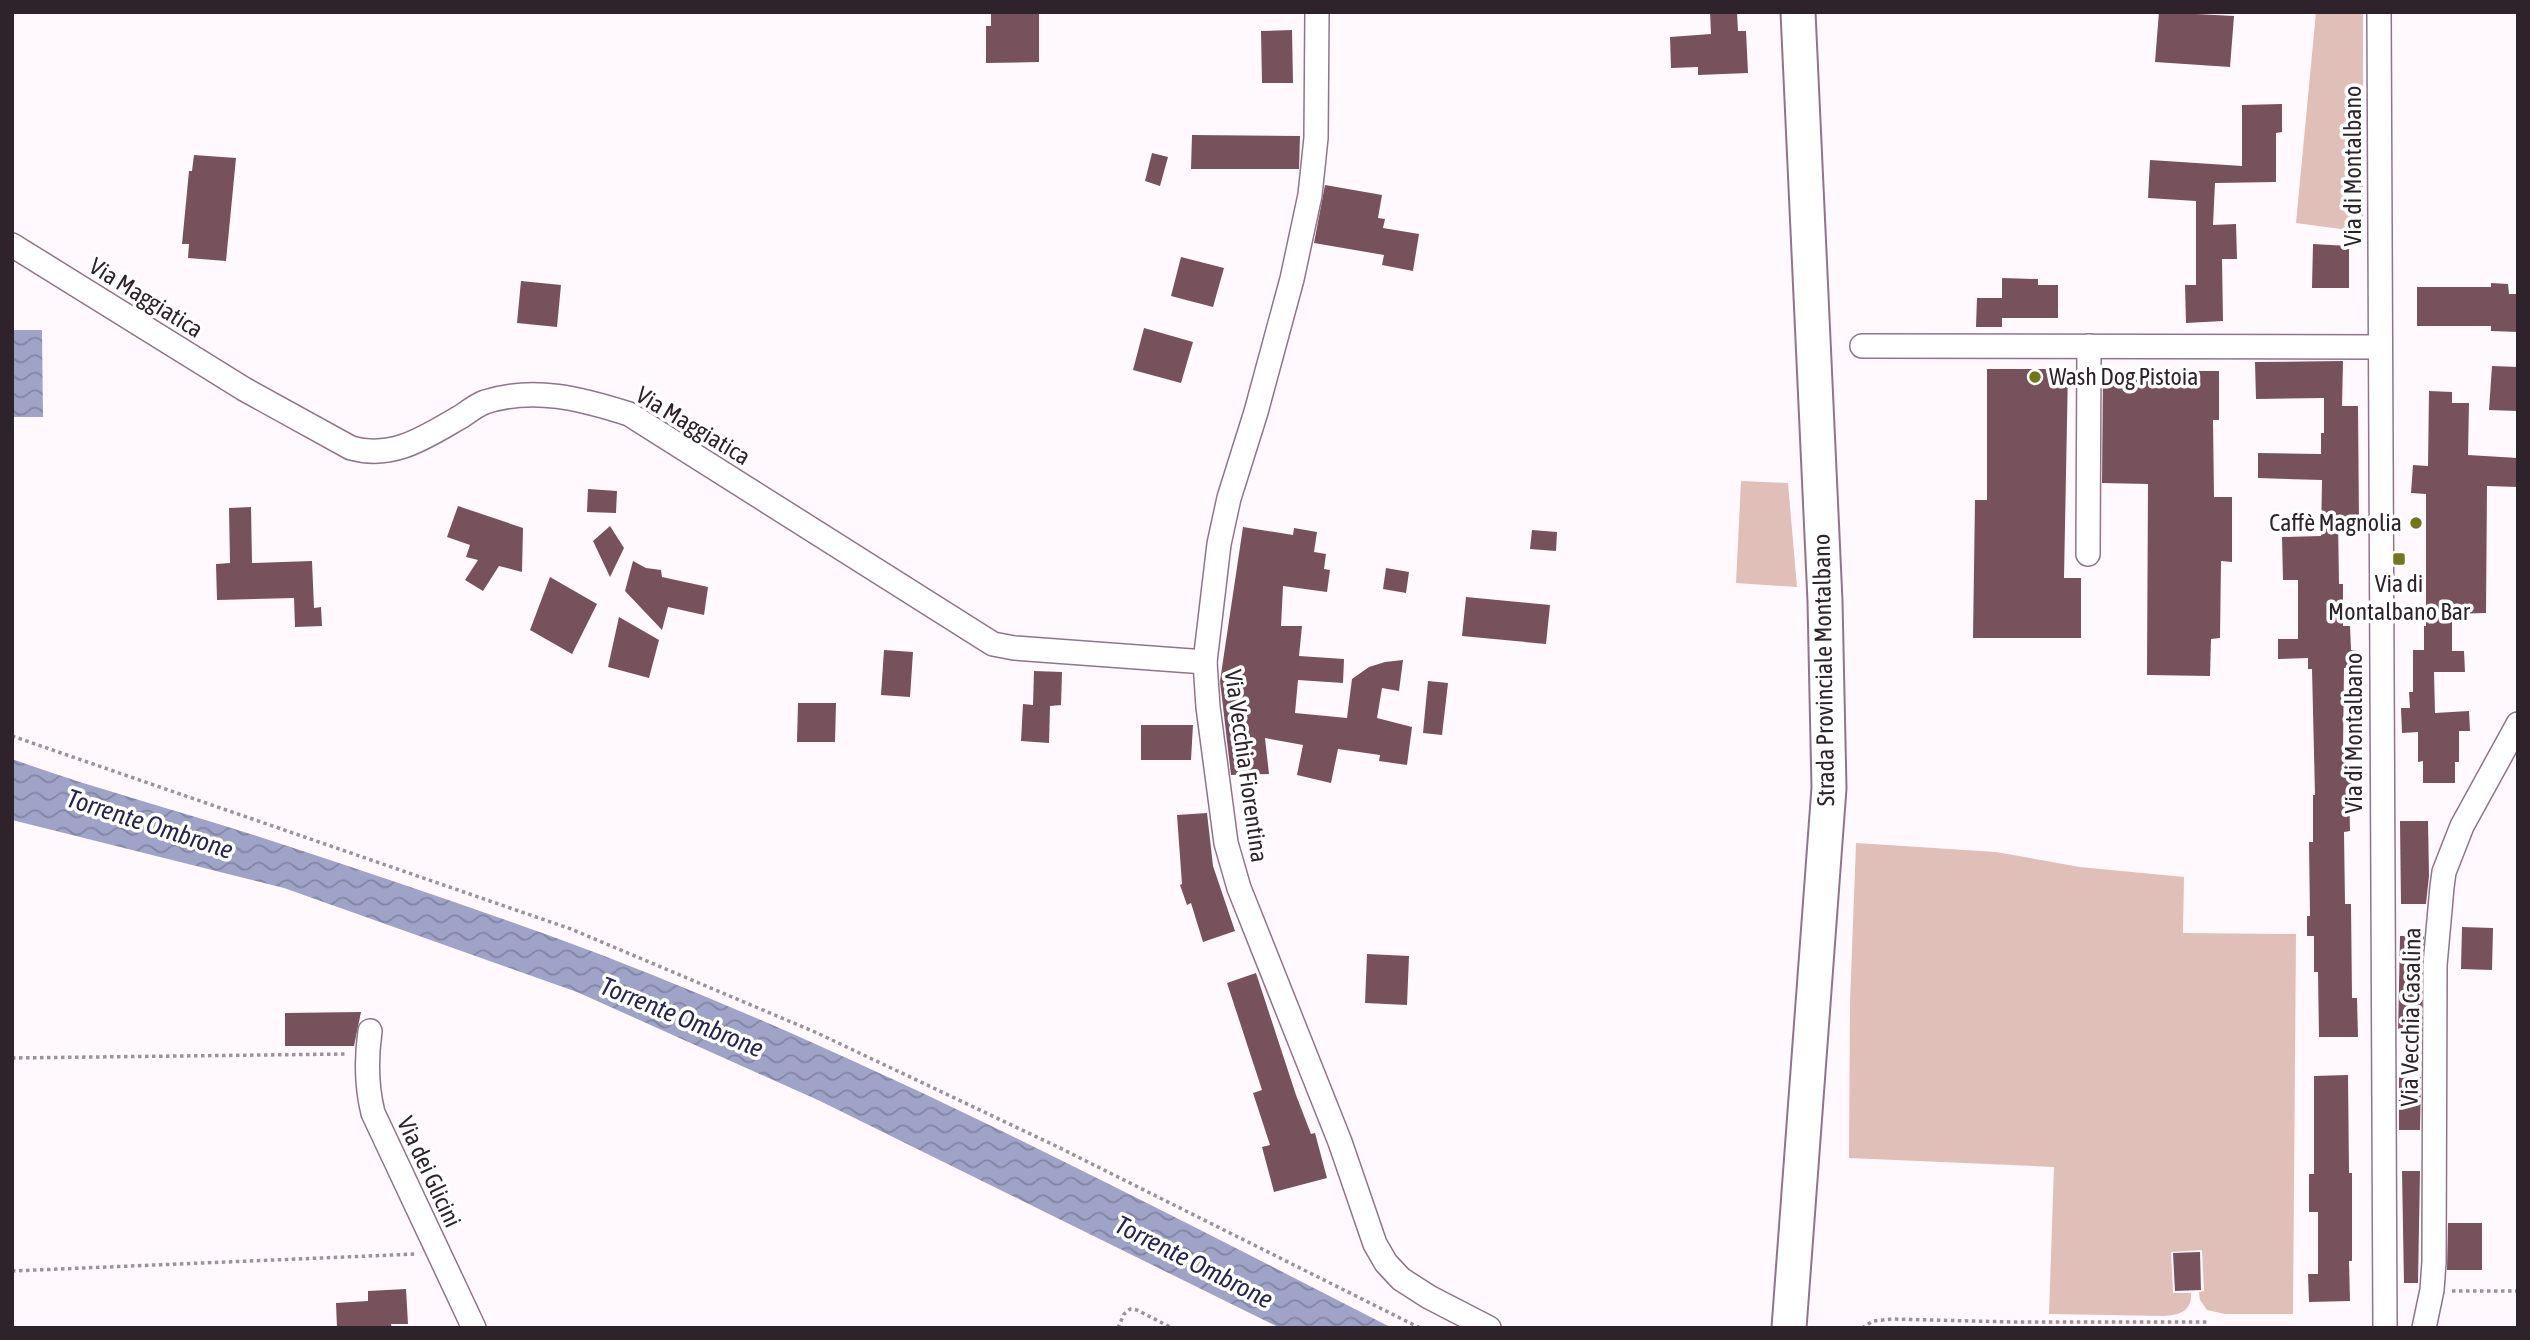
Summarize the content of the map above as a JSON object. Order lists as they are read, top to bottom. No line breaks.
{"streets":{"main road":["Strada Provinciale Montalbano"],"street":["Via di Montalbano","Via Maggiatica","Via Vecchia Fiorentina","Via Vecchia Casalina","Via dei Glicini"]},"crossings":[["Via Maggiatica","Via Vecchia Fiorentina"]],"water":["Torrente Ombrone"],"places":{"other":["Wash Dog Pistoia","Caffè Magnolia"],"transit":["Via di Montalbano Bar"]}}
